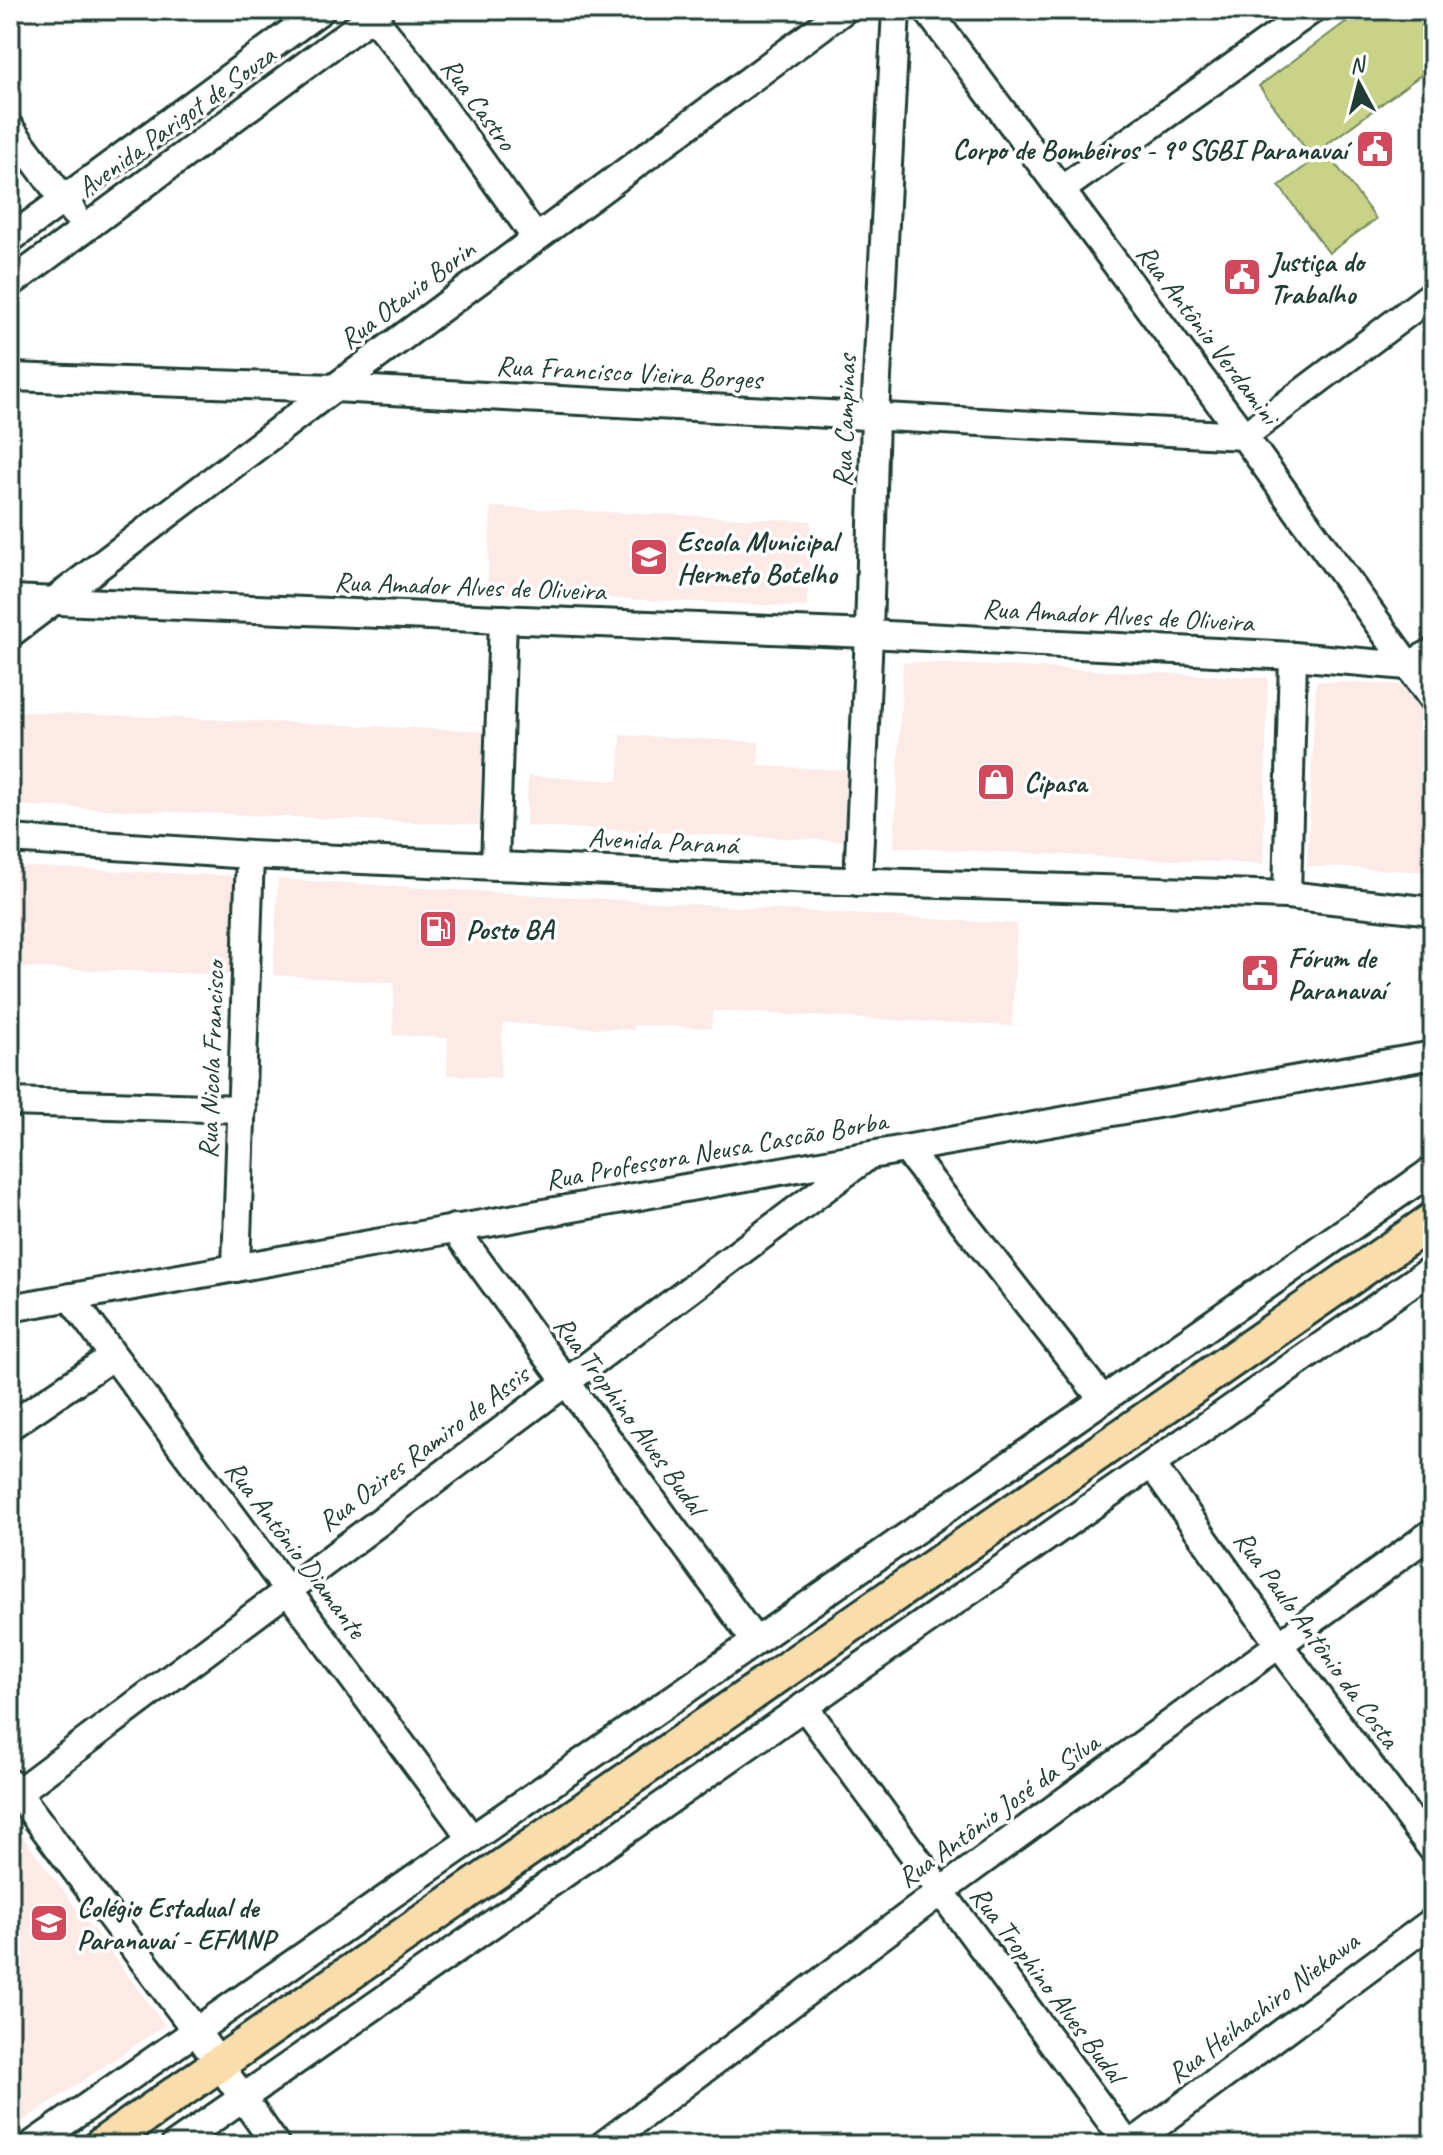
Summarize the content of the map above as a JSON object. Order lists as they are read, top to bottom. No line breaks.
{"streets":{"street":["Rua Castro","Avenida Parigot de Souza","Rua Otavio Borin","Rua Antônio Verdamini","Rua Francisco Vieira Borges","Rua Campinas","Rua Amador Alves de Oliveira","Avenida Paraná","Rua Nicola Francisco","Rua Professora Neusa Cascão Borba","Rua Trophino Alves Budal","Rua Ozires Ramiro de Assis","Rua Antônio Diamante","Rua Paulo Antônio da Costa","Rua Antônio José da Silva","Rua Heihachiro Niekawa"]},"crossings":[["Rua Castro","Avenida Parigot de Souza"],["Rua Castro","Rua Otavio Borin"],["Rua Otavio Borin","Rua Francisco Vieira Borges"],["Rua Otavio Borin","Rua Amador Alves de Oliveira"],["Rua Antônio Verdamini","Rua Francisco Vieira Borges"],["Rua Antônio Verdamini","Rua Amador Alves de Oliveira"],["Rua Francisco Vieira Borges","Rua Campinas"],["Rua Campinas","Rua Amador Alves de Oliveira"],["Rua Campinas","Avenida Paraná"],["Avenida Paraná","Rua Nicola Francisco"],["Rua Nicola Francisco","Rua Professora Neusa Cascão Borba"],["Rua Professora Neusa Cascão Borba","Rua Trophino Alves Budal"],["Rua Professora Neusa Cascão Borba","Rua Ozires Ramiro de Assis"],["Rua Professora Neusa Cascão Borba","Rua Antônio Diamante"],["Rua Trophino Alves Budal","Rua Ozires Ramiro de Assis"],["Rua Trophino Alves Budal","Rua Antônio José da Silva"],["Rua Trophino Alves Budal","Rua Heihachiro Niekawa"],["Rua Ozires Ramiro de Assis","Rua Antônio Diamante"],["Rua Paulo Antônio da Costa","Rua Antônio José da Silva"]],"places":{"public building":["Corpo de Bombeiros - 9º SGBI Paranavaí","Justiça do Trabalho","Fórum de Paranavaí"],"school or university":["Escola Municipal Hermeto Botelho","Colégio Estadual de Paranavaí - EFMNP"],"shop":["Cipasa"],"fuel station":["Posto BA"]},"north":"top"}
